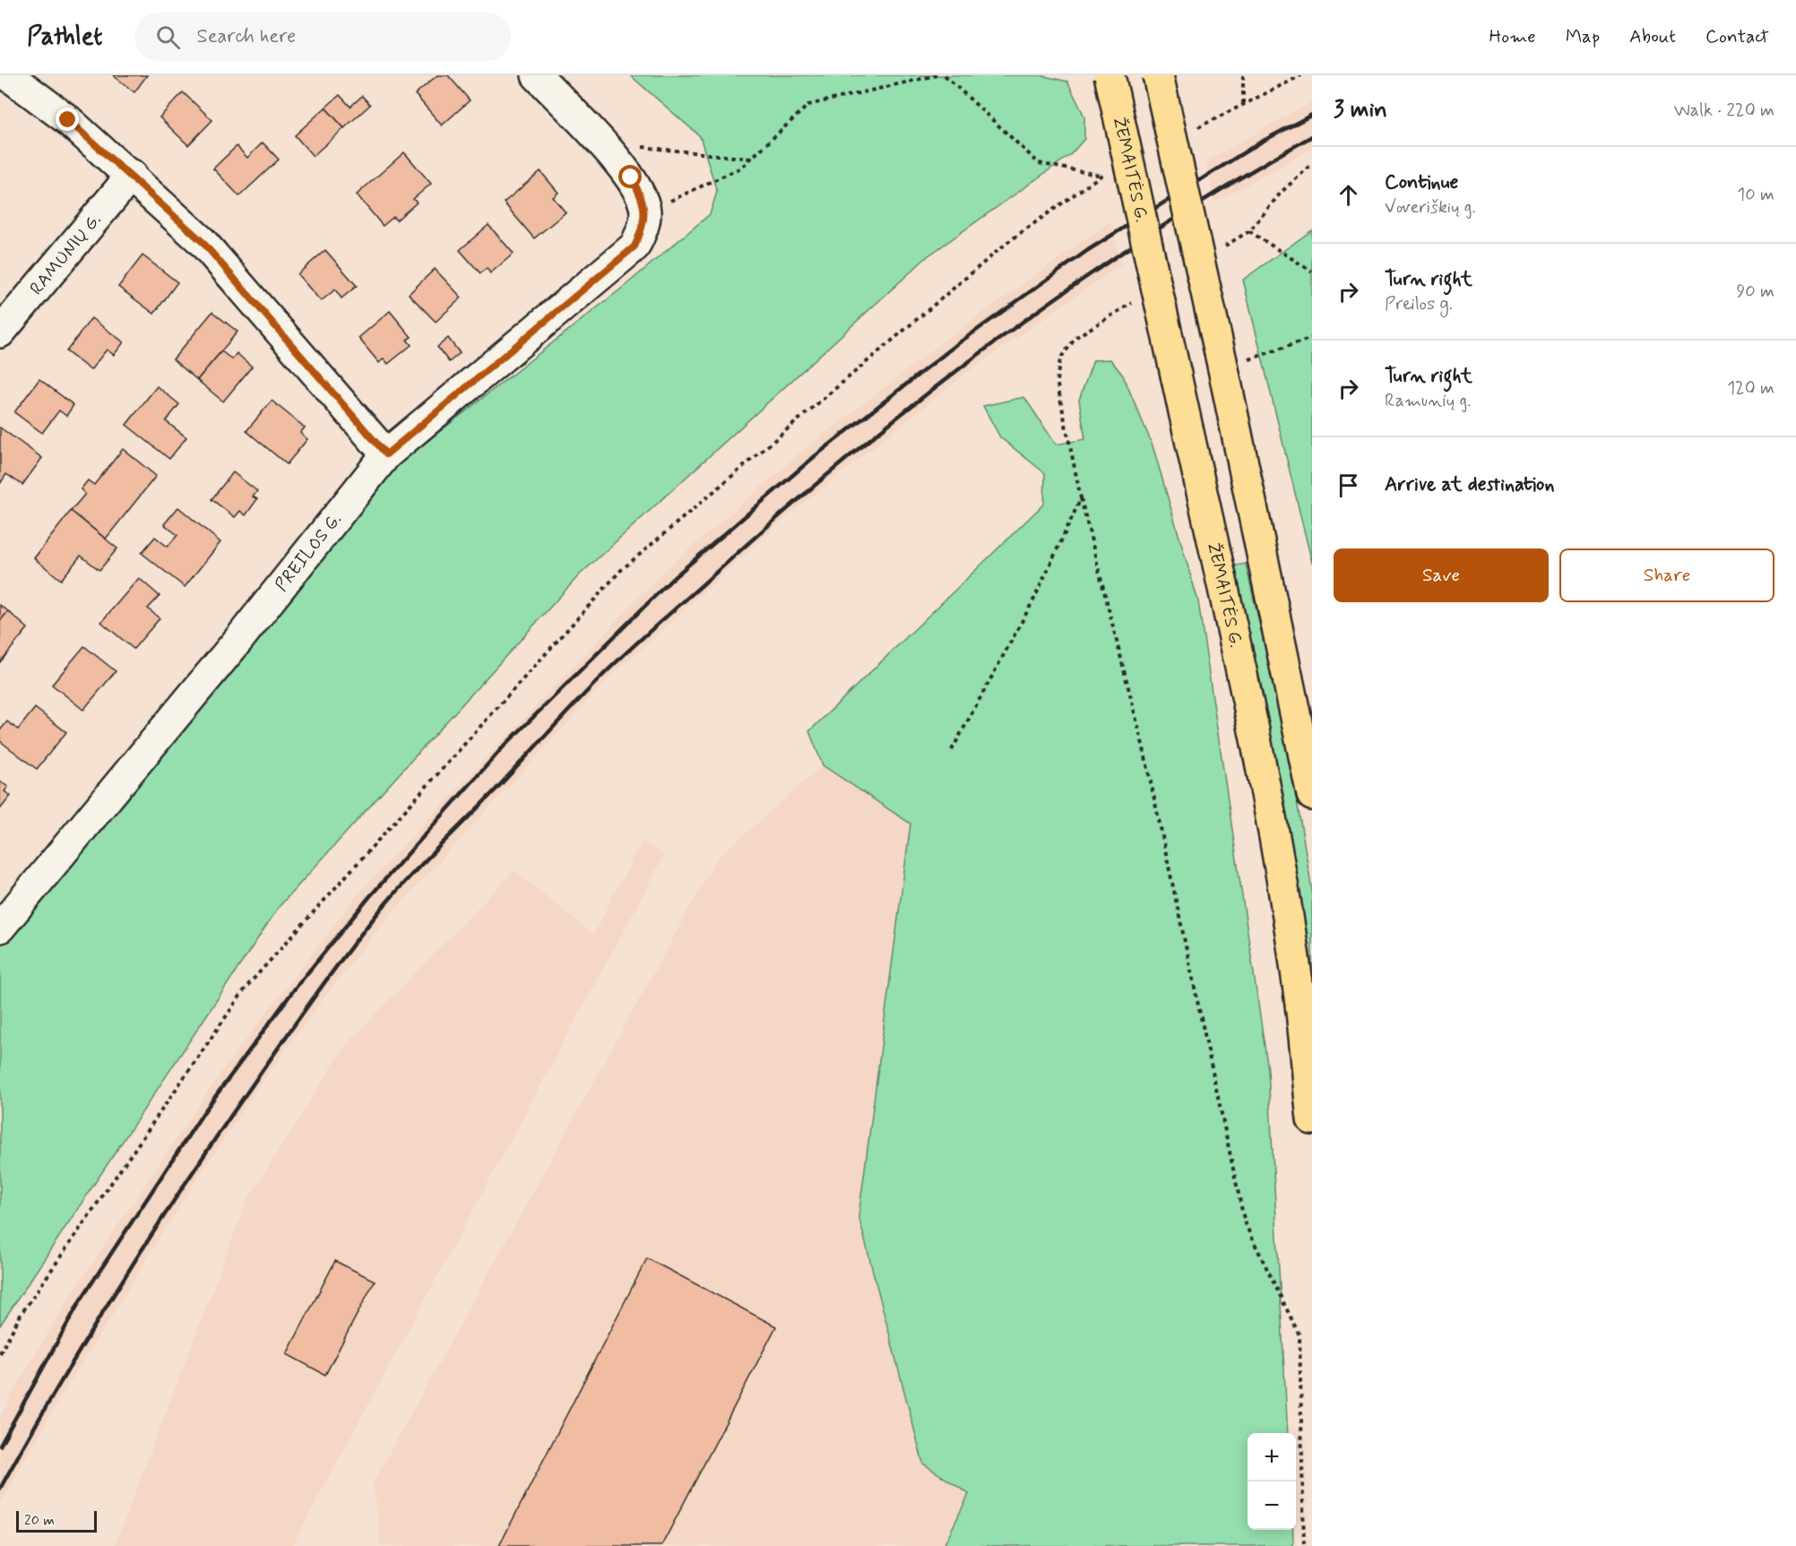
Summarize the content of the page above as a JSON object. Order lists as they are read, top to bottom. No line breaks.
{"streets":{"main road":["ŽEMAITĖS G."],"street":["RAMUNIŲ G.","PREILOS G."]},"scale_bar":"20 m","page":{"header":"Pathlet","search":"Search here","nav":["Home","Map","About","Contact"],"heading":["3 min","Walk · 220 m"],"list":[["Continue","Voveriškių g.","10 m"],["Turn right","Preilos g.","90 m"],["Turn right","Ramunių g.","120 m"],"Arrive at destination"],"buttons":["Save","Share"],"map_buttons":["+","−"],"scale":"20 m"}}
